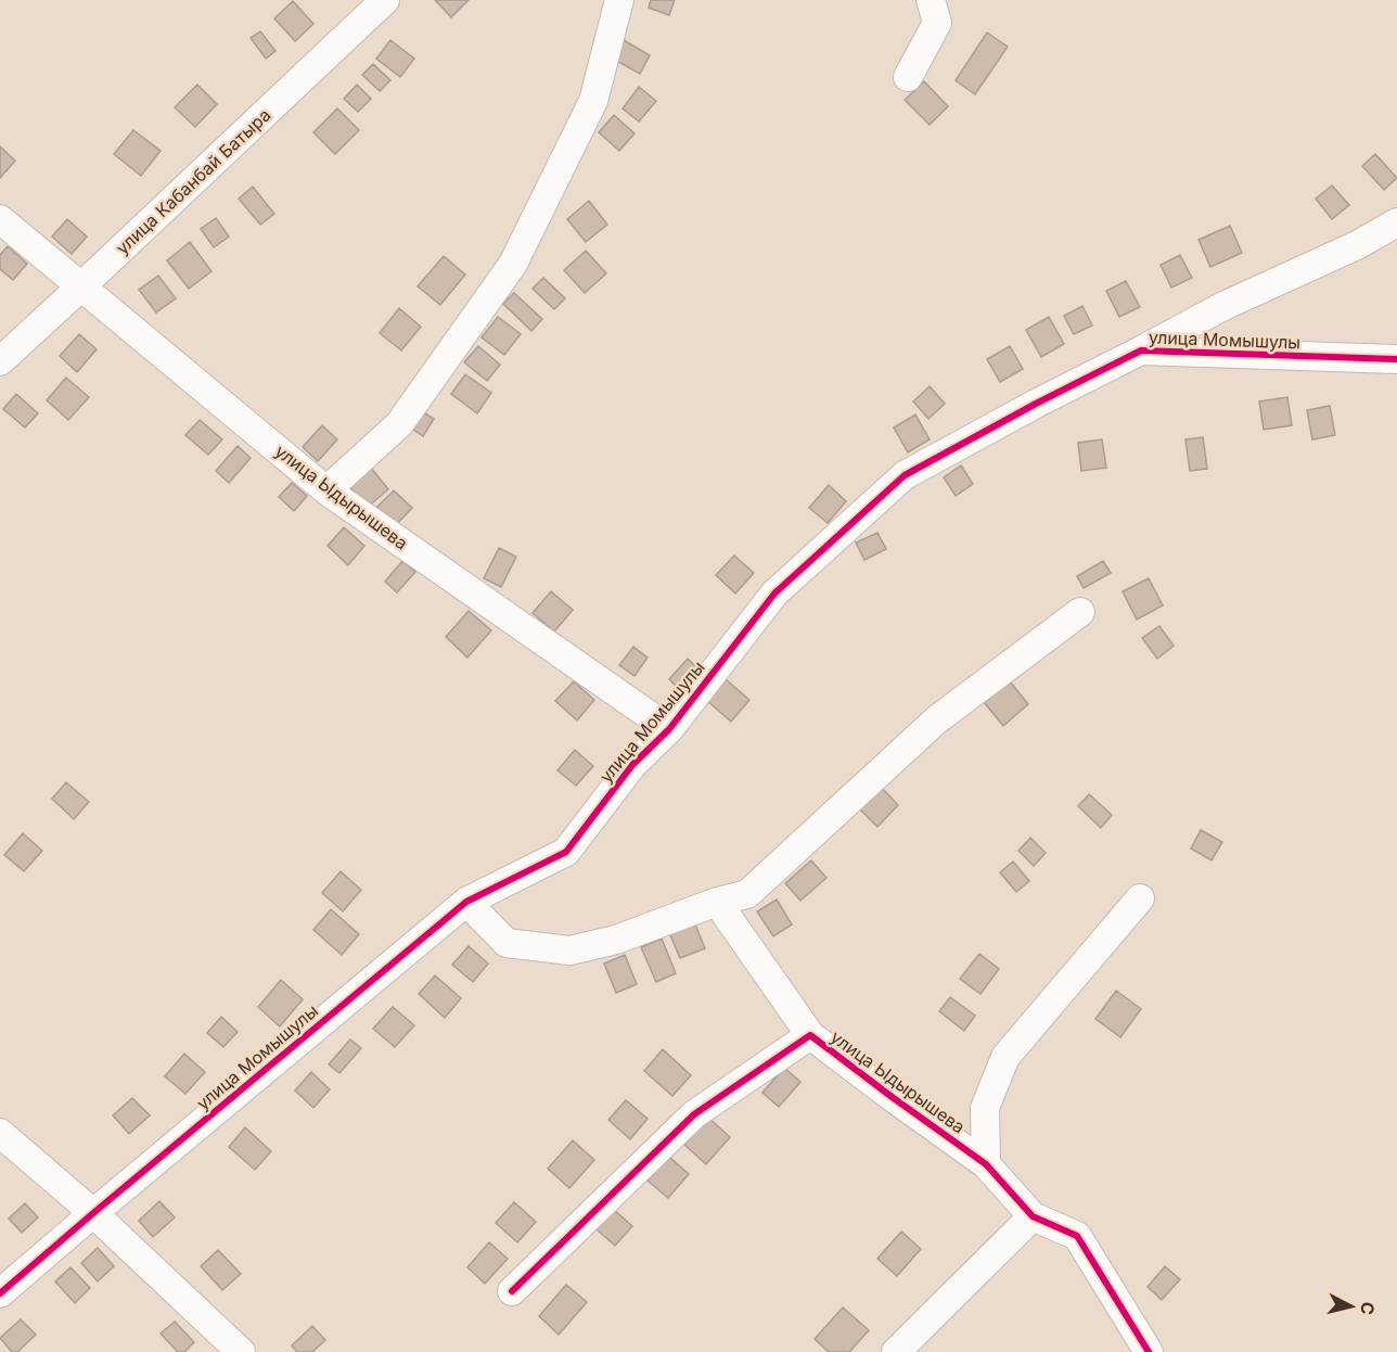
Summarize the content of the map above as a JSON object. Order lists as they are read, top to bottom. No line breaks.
{"streets":{"street":["улица Кабанбай Батыра","улица Момышулы","улица Ыдырышева"]},"crossings":[["улица Кабанбай Батыра","улица Ыдырышева"],["улица Момышулы","улица Ыдырышева"]],"north":"right"}
